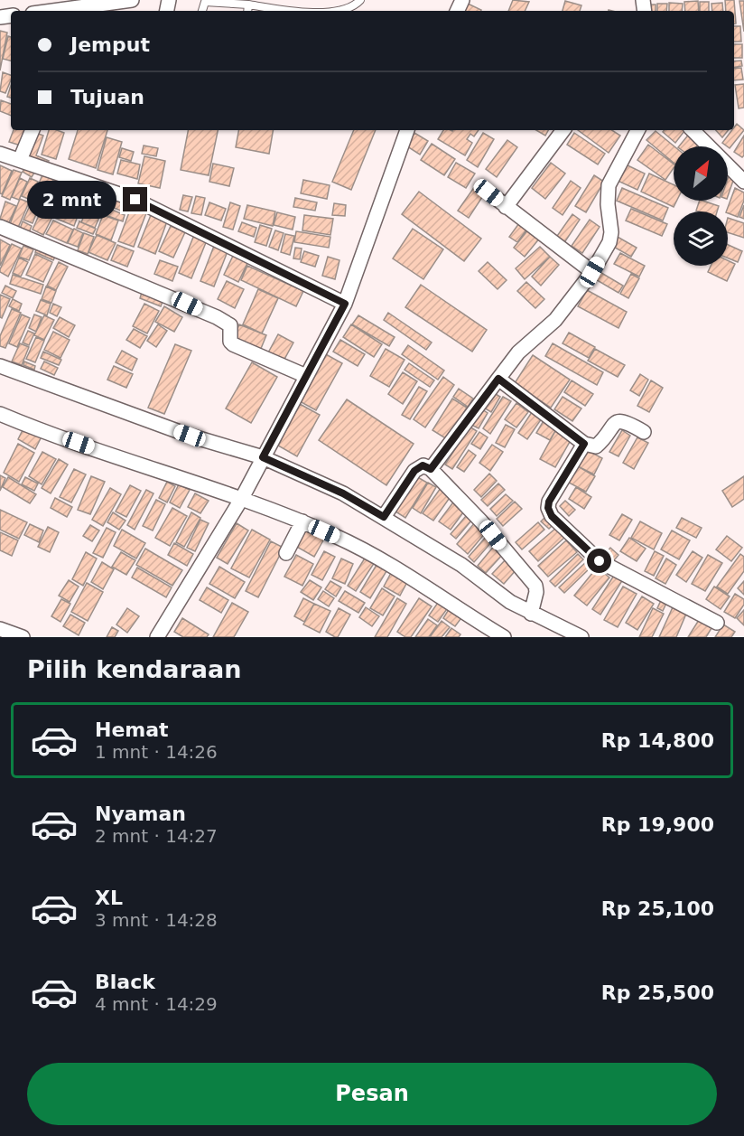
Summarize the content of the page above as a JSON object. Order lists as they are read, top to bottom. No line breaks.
{"north":"top right","page":{"banner":["Jemput","Tujuan"],"bubble":"2 mnt","heading":"Pilih kendaraan","list":[{"name":"Hemat","note":"1 mnt · 14:26","value":"Rp 14,800"},{"name":"Nyaman","note":"2 mnt · 14:27","value":"Rp 19,900"},{"name":"XL","note":"3 mnt · 14:28","value":"Rp 25,100"},{"name":"Black","note":"4 mnt · 14:29","value":"Rp 25,500"}],"buttons":"Pesan"}}
